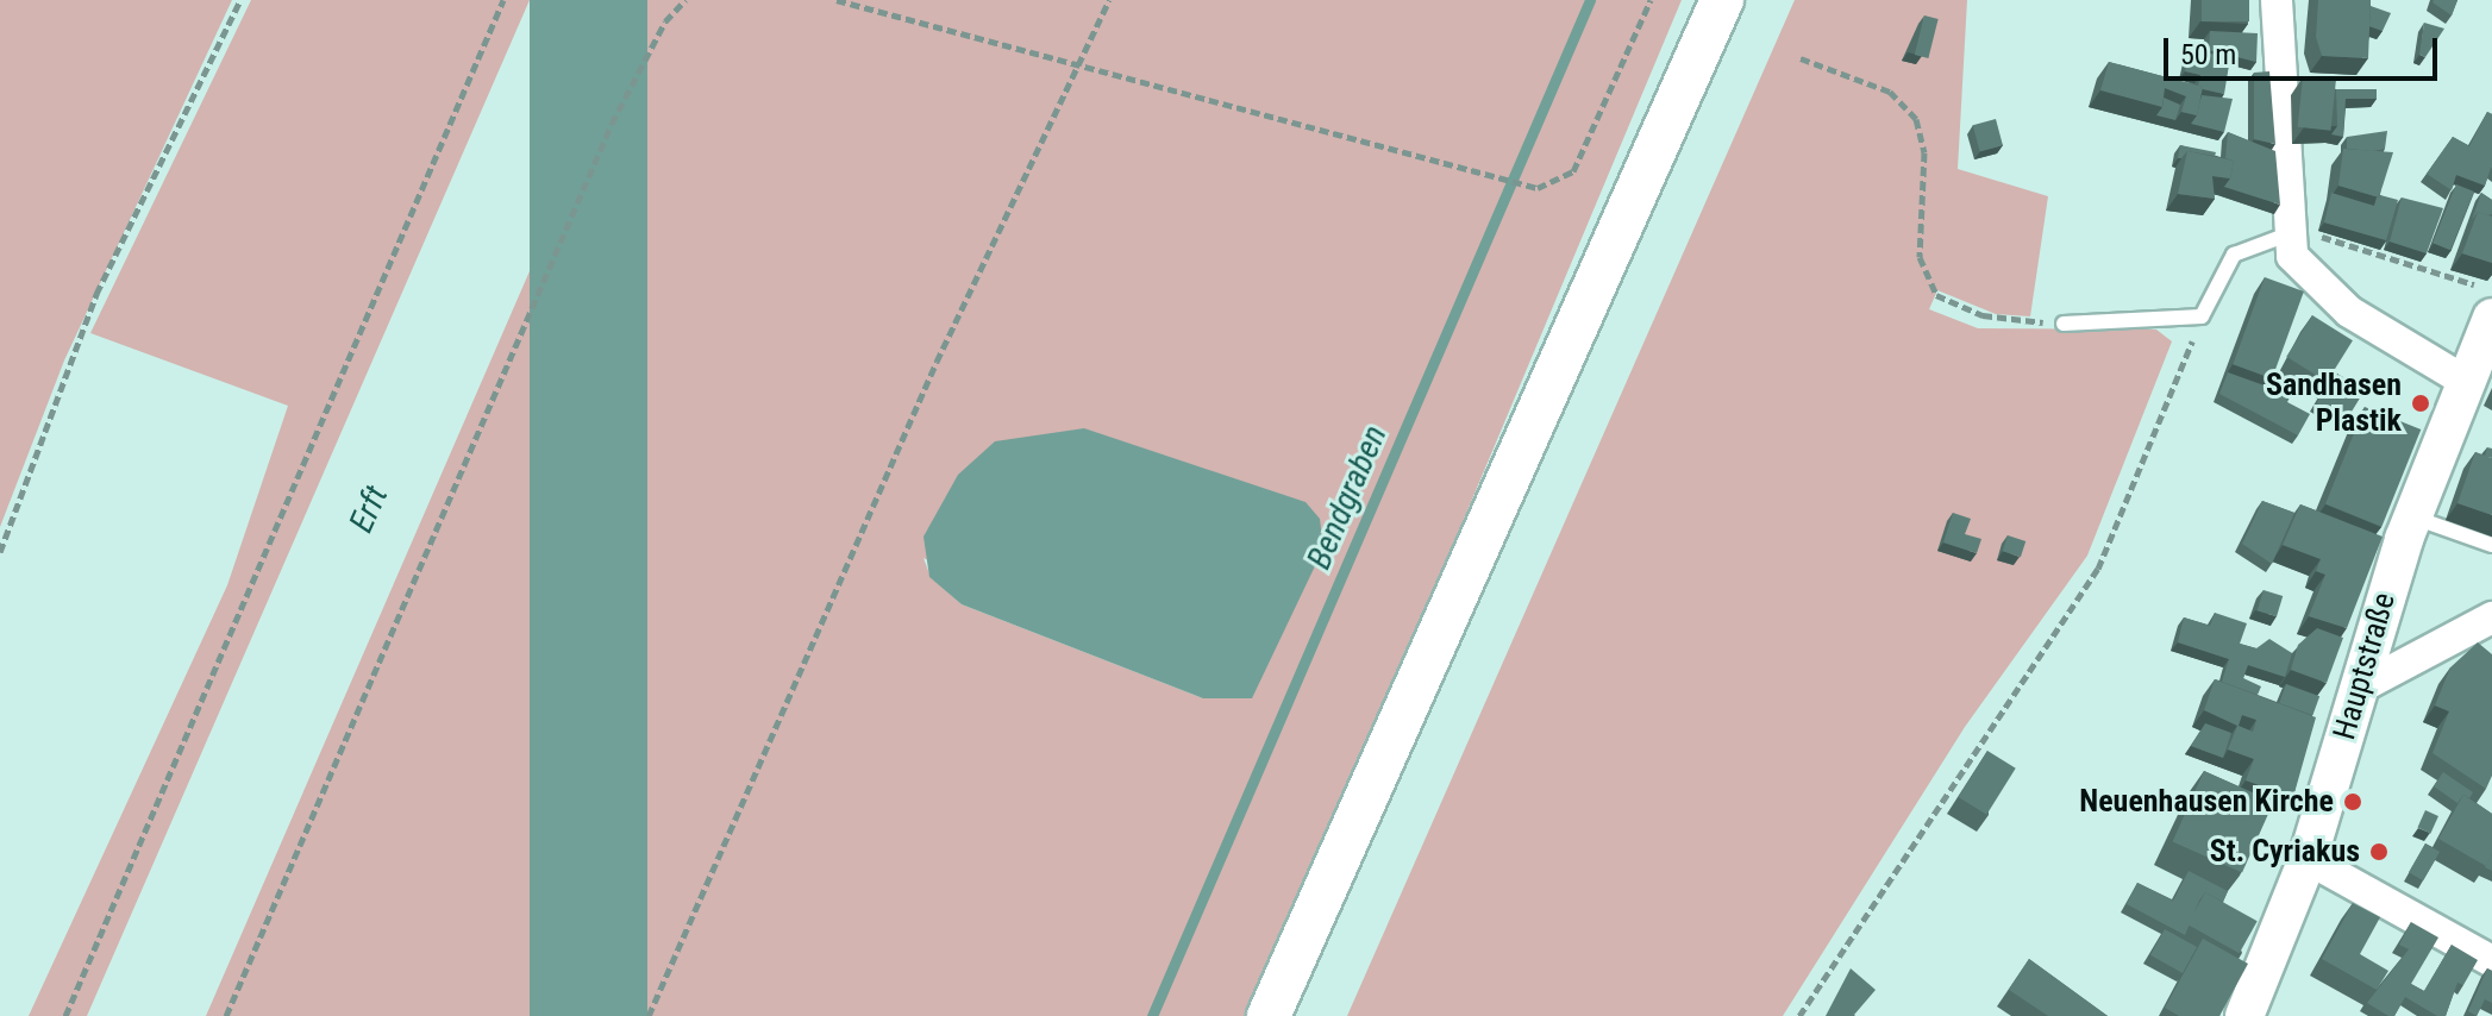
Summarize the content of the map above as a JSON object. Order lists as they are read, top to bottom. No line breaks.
{"streets":{"street":["Hauptstraße"]},"water":["Bendgraben","Erft"],"places":["Sandhasen Plastik","Neuenhausen Kirche","St. Cyriakus"],"scale_bar":"50 m"}
